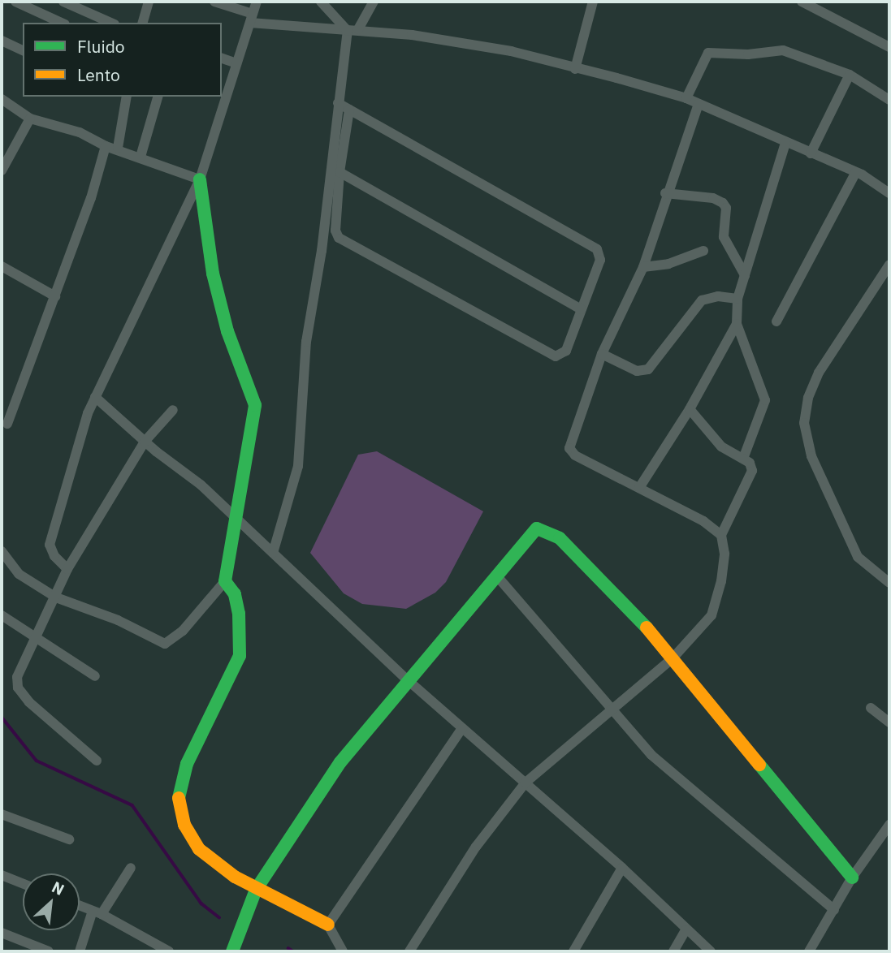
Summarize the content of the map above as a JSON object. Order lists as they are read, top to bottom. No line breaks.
{"legend":["Fluido","Lento"],"north":"top right"}
